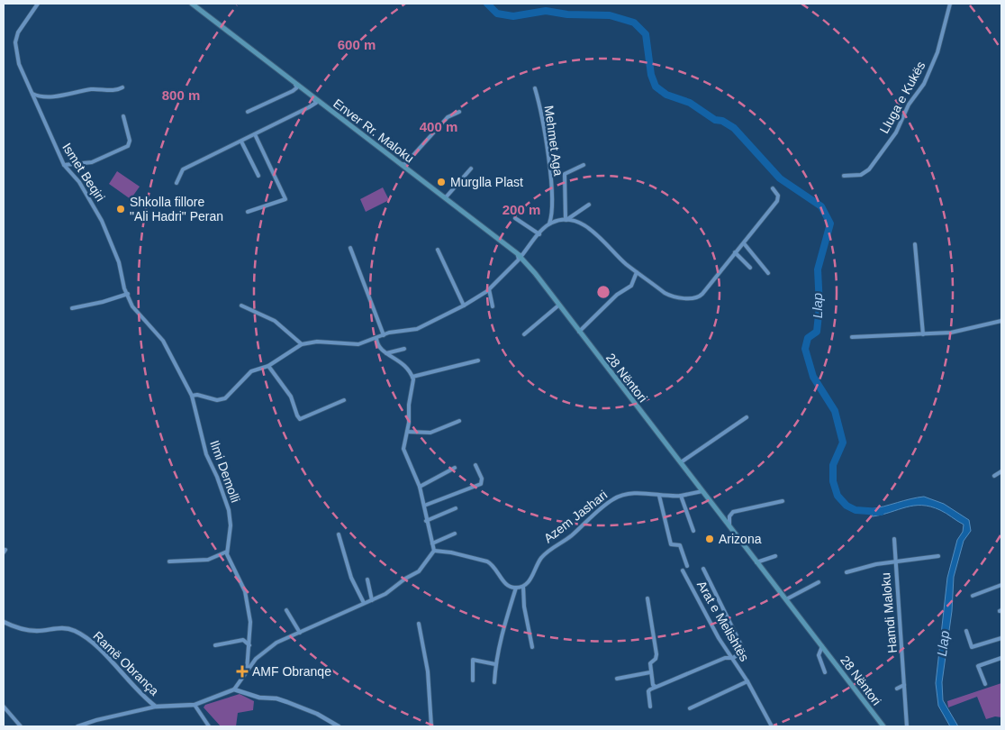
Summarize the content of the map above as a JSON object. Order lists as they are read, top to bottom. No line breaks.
{"streets":{"main road":["Enver Rr. Maloku","28 Nëntori"],"street":["Lluga e Kukës","Mehmet Aga","Ismet Beqiri","Ilmi Demolli","Azem Jashari","Hamdi Maloku","Arat e Melishtës","Ramë Obrança"]},"crossings":[["Enver Rr. Maloku","28 Nëntori"],["Ismet Beqiri","Ilmi Demolli"],["28 Nëntori","Azem Jashari"]],"water":["Llap"],"places":{"other":["Murglla Plast","Shkolla fillore \"Ali Hadri\" Peran","Arizona"],"health":["AMF Obranqe"]},"rings":["600 m","800 m","400 m","200 m"]}
